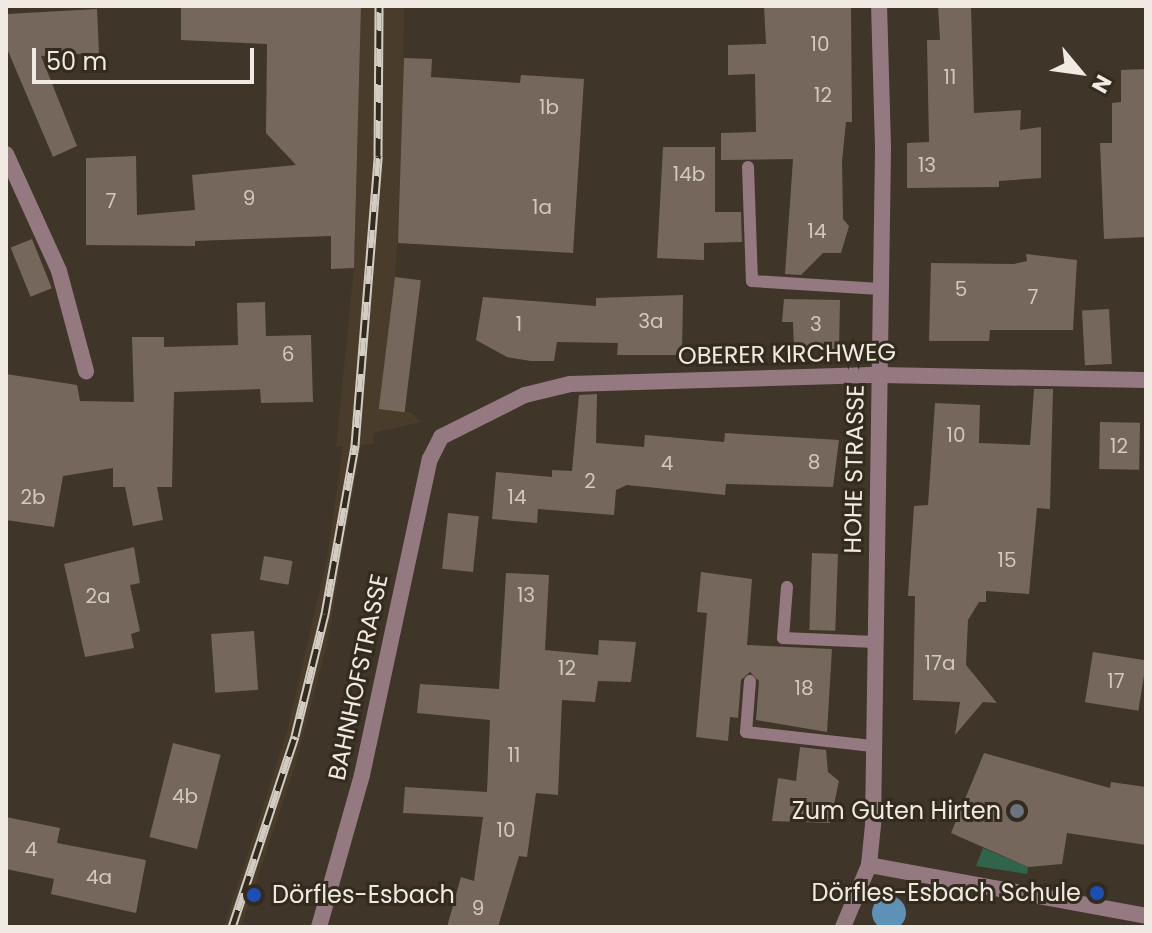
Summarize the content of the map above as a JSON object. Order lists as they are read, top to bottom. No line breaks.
{"streets":{"street":["OBERER KIRCHWEG","HOHE STRASSE","BAHNHOFSTRASSE"]},"crossings":[["OBERER KIRCHWEG","HOHE STRASSE"],["OBERER KIRCHWEG","BAHNHOFSTRASSE"]],"places":["Zum Guten Hirten","Dörfles-Esbach Schule","Dörfles-Esbach"],"house_numbers":["10","11","12","1b","13","14b","9","7","1a","14","5","7","3a","1","3","6","10","12","8","4","2","2b","14","15","13","2a","17a","12","17","18","11","4b","10","4","4a","9"],"scale_bar":"50 m","north":"bottom right"}
